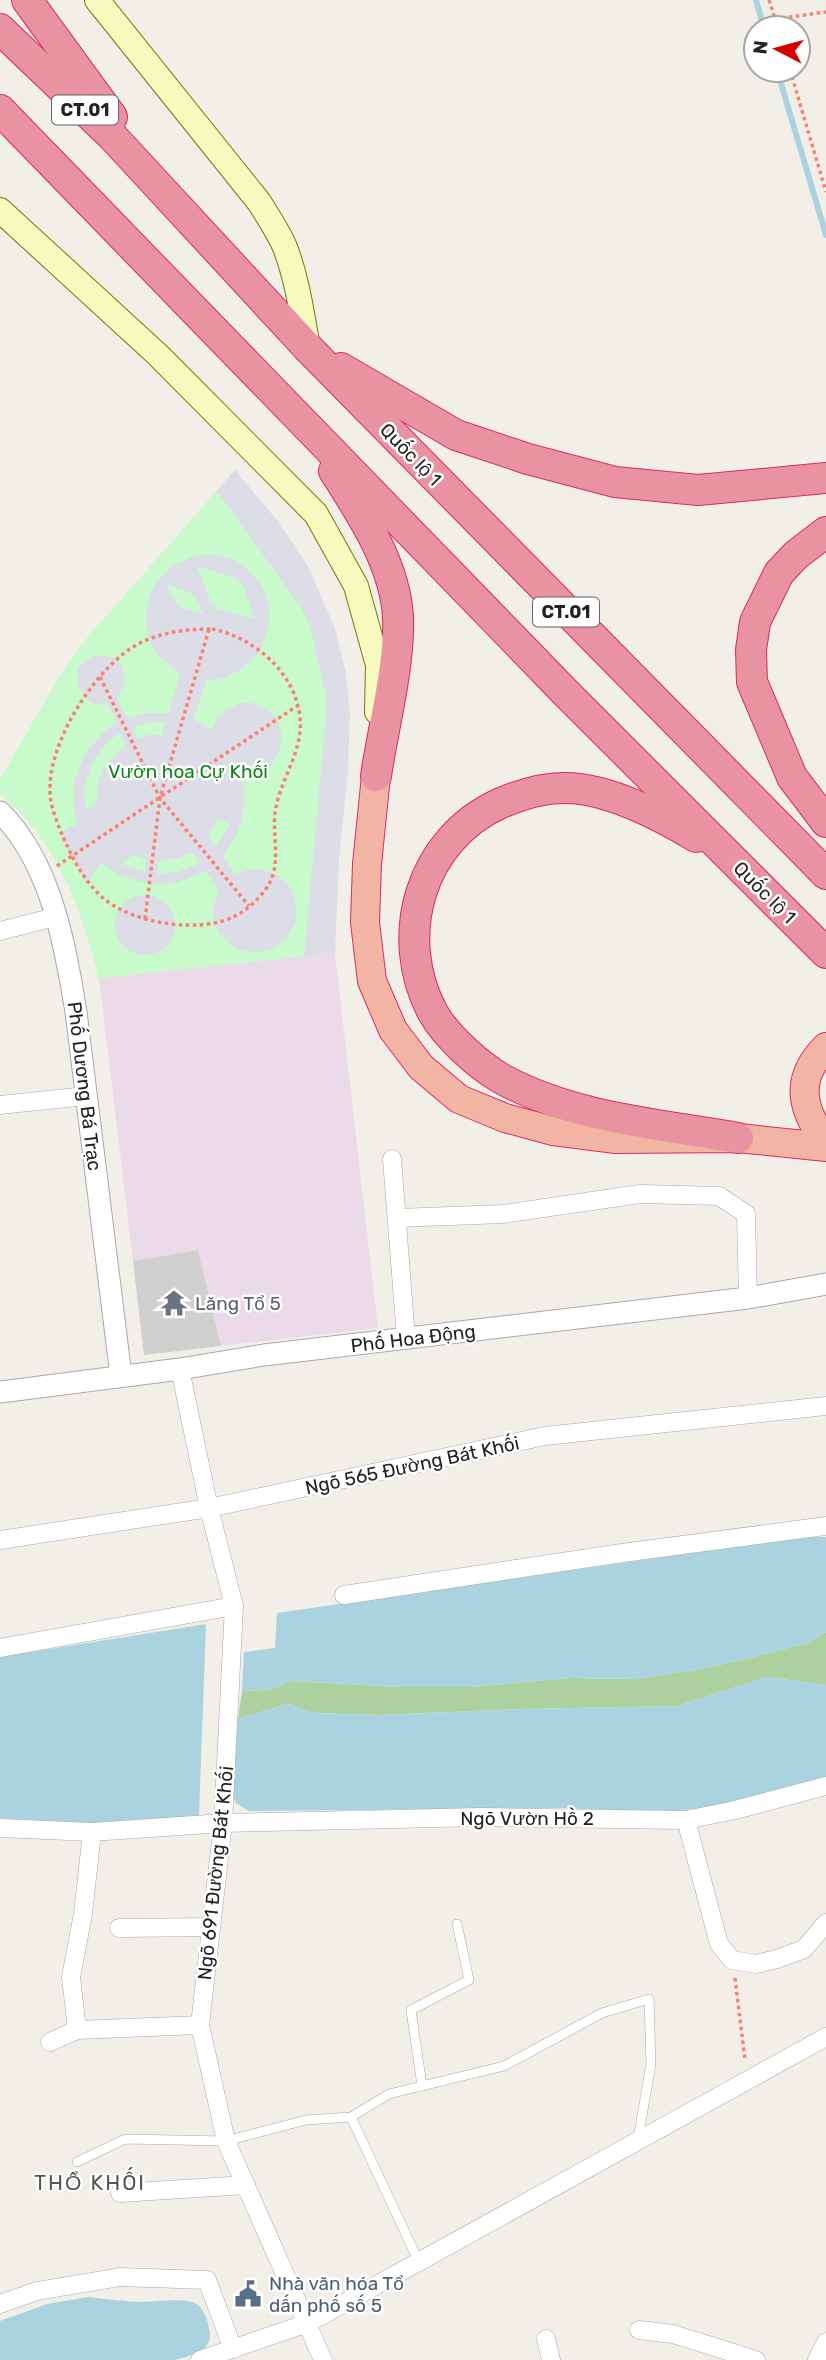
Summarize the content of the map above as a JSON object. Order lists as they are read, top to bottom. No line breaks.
{"streets":{"highway":["CT.01","Quốc lộ 1"],"street":["Phố Dương Bá Trạc","Phố Hoa Động","Ngõ 565 Đường Bát Khối","Ngõ Vườn Hồ 2","Ngõ 691 Đường Bát Khối"]},"crossings":[["Phố Dương Bá Trạc","Phố Hoa Động"],["Phố Hoa Động","Ngõ 691 Đường Bát Khối"],["Ngõ 565 Đường Bát Khối","Ngõ 691 Đường Bát Khối"],["Ngõ Vườn Hồ 2","Ngõ 691 Đường Bát Khối"]],"districts":["THỔ KHỐI"],"parks":["Vườn hoa Cự Khối"],"places":{"temple":["Lăng Tổ 5"],"public building":["Nhà văn hóa Tổ dấn phố số 5"]},"north":"left"}
